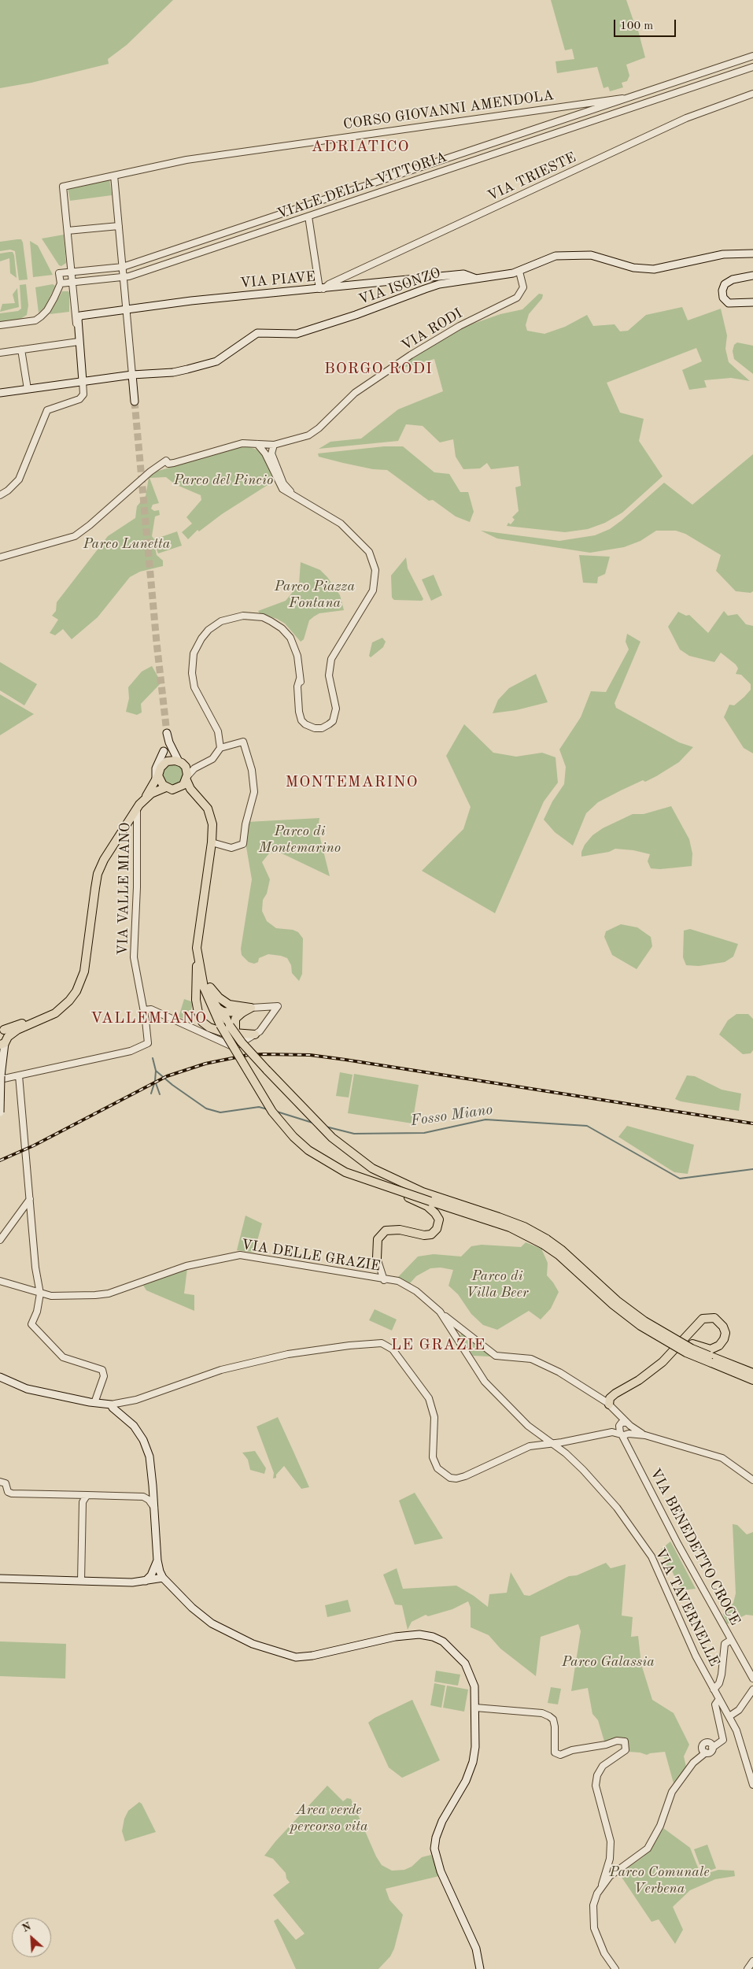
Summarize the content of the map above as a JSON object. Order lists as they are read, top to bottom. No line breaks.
{"streets":{"main road":["VIA PIAVE","VIA ISONZO"],"street":["CORSO GIOVANNI AMENDOLA","VIA TRIESTE","VIALE DELLA VITTORIA","VIA RODI","VIA VALLE MIANO","VIA DELLE GRAZIE","VIA BENEDETTO CROCE","VIA TAVERNELLE"]},"crossings":[["CORSO GIOVANNI AMENDOLA","VIALE DELLA VITTORIA"],["VIA TRIESTE","VIA PIAVE"],["VIA PIAVE","VIA ISONZO"],["VIA PIAVE","VIA RODI"],["VIA DELLE GRAZIE","VIA TAVERNELLE"]],"districts":["ADRIATICO","BORGO RODI","MONTEMARINO","VALLEMIANO","LE GRAZIE"],"water":["Fosso Miano"],"parks":["Parco del Pincio","Parco Lunetta","Parco Piazza Fontana","Parco di Montemarino","Parco di Villa Beer","Parco Galassia","Area verde percorso vita","Parco Comunale Verbena"],"scale_bar":"100 m","north":"top left"}
